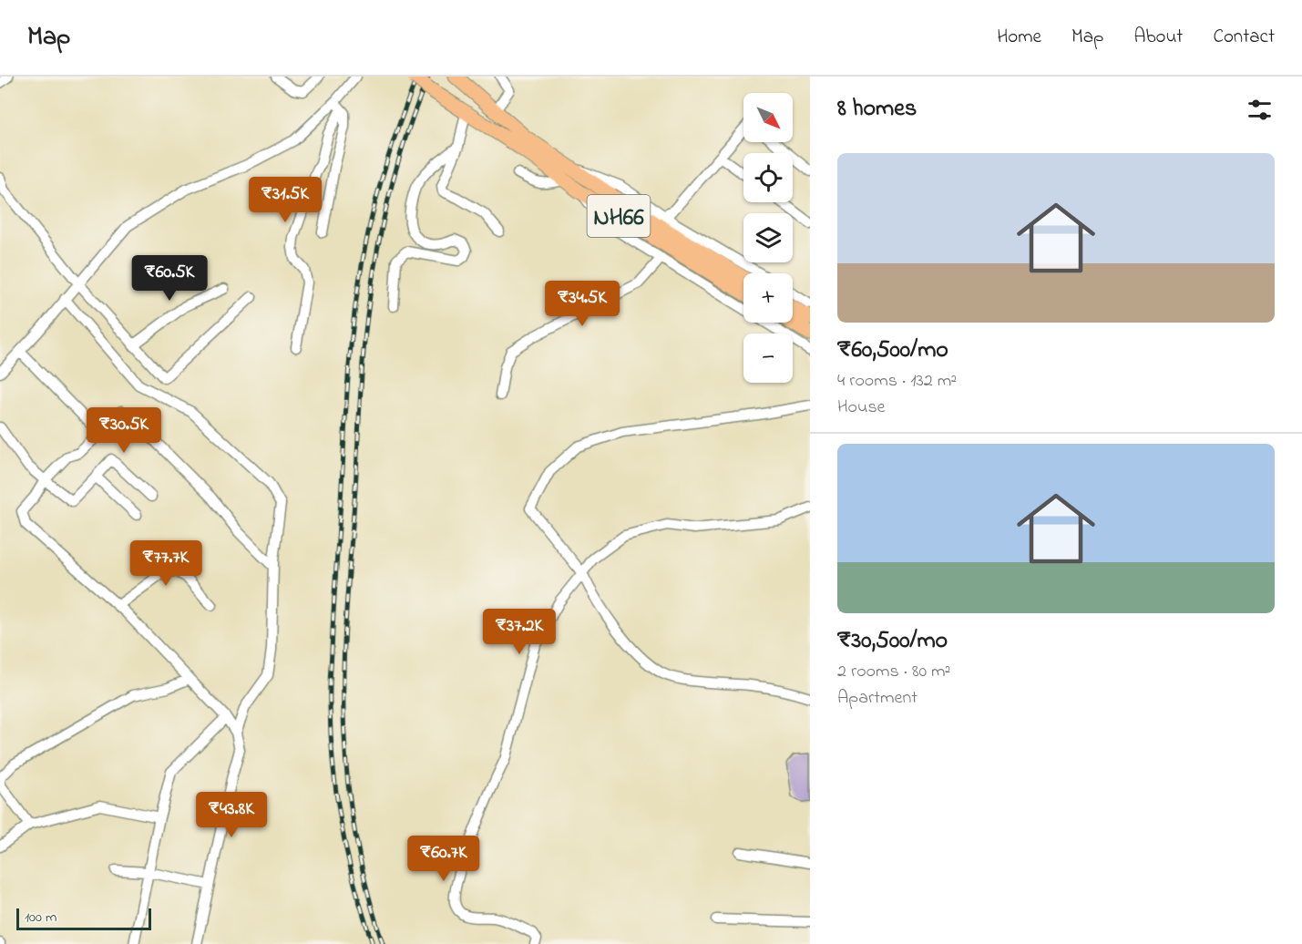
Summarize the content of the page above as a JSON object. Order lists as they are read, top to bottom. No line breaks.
{"streets":{"highway":["NH66"]},"scale_bar":"100 m","north":"bottom right","page":{"header":"Map","nav":["Home","Map","About","Contact"],"heading":"8 homes","map_buttons":["+","−"],"list":[{"name":"₹60,500/mo","note":"4 rooms · 132 m² · House"},{"name":"₹30,500/mo","note":"2 rooms · 80 m² · Apartment"}],"price":["₹31.5K","₹60.5K","₹34.5K","₹30.5K","₹77.7K","₹37.2K","₹43.8K","₹60.7K"],"scale":"100 m"}}
